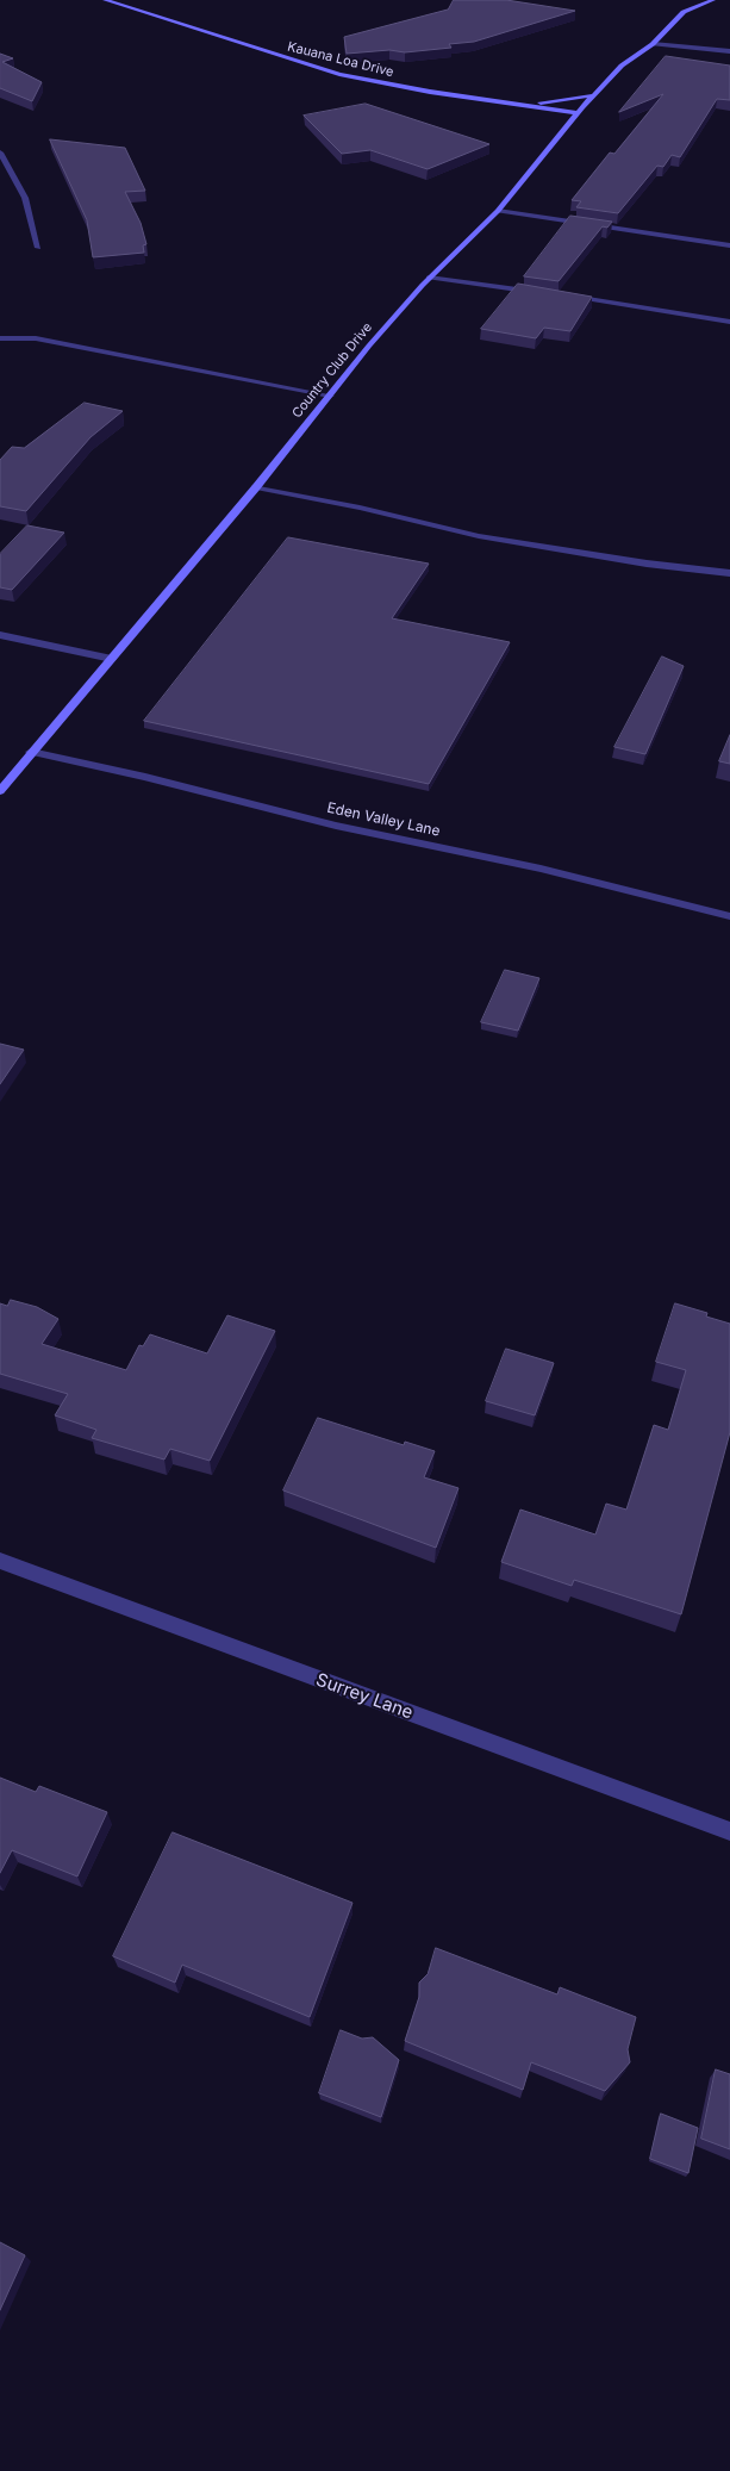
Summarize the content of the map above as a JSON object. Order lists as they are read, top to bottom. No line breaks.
{"streets":{"street":["Kauana Loa Drive","Country Club Drive","Eden Valley Lane","Surrey Lane"]},"crossings":[["Kauana Loa Drive","Country Club Drive"],["Country Club Drive","Eden Valley Lane"]]}
